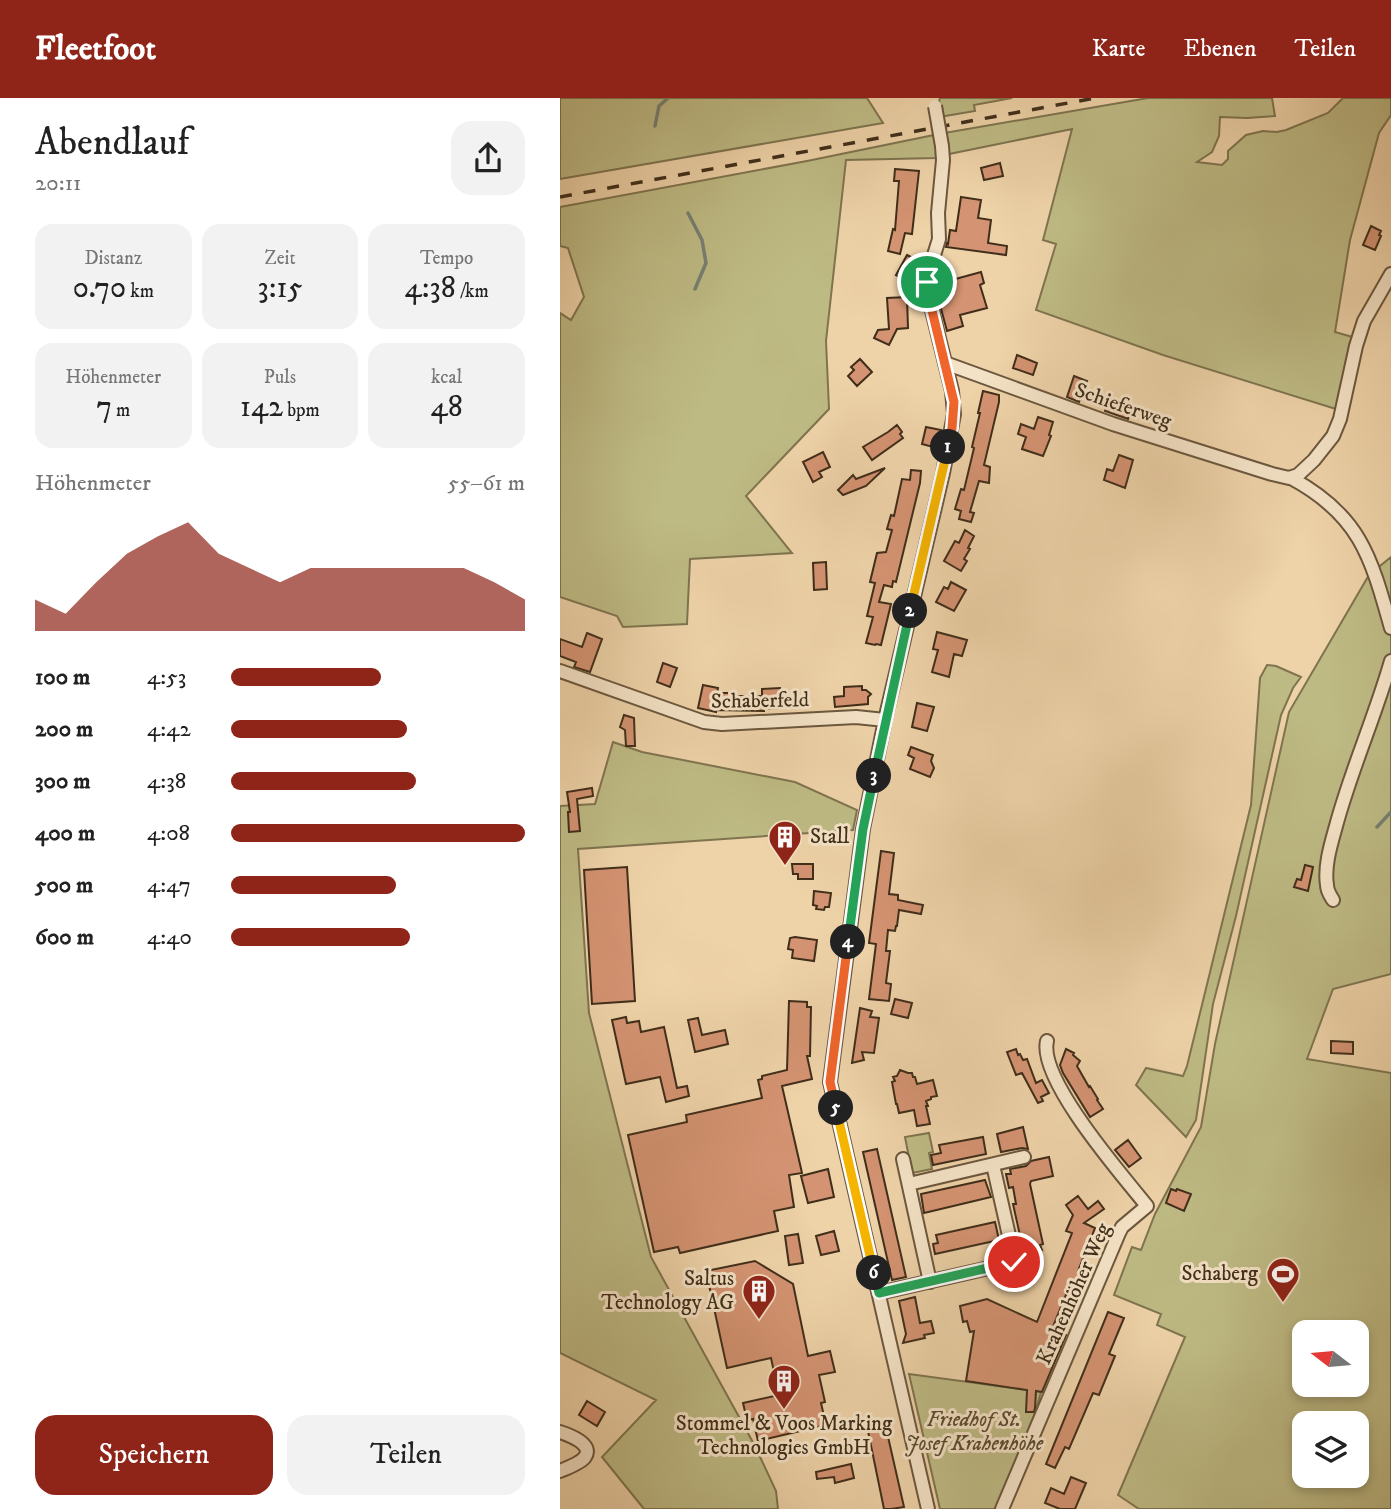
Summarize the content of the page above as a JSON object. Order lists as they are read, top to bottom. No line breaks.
{"streets":{"street":["Schieferweg","Schaberfeld","Krahenhöher Weg"]},"parks":["Friedhof St. Josef Krahenhöhe"],"places":{"building":["Stall","Saltus Technology AG","Stommel & Voos Marking Technologies GmbH"],"sports":["Schaberg"]},"north":"left","page":{"header":"Fleetfoot","nav":["Karte","Ebenen","Teilen"],"heading":["Abendlauf","20:11"],"stats":[["Distanz","0.70 km"],["Zeit","3:15"],["Tempo","4:38 /km"],["Höhenmeter","7 m"],["Puls","142 bpm"],["kcal","48"]],"pins":["1","2","3","4","5","6"],"chart":["Höhenmeter","55–61 m"],"list":[{"name":"100 m","note":"4:53"},{"name":"200 m","note":"4:42"},{"name":"300 m","note":"4:38"},{"name":"400 m","note":"4:08"},{"name":"500 m","note":"4:47"},{"name":"600 m","note":"4:40"}],"buttons":["Speichern","Teilen"]}}
